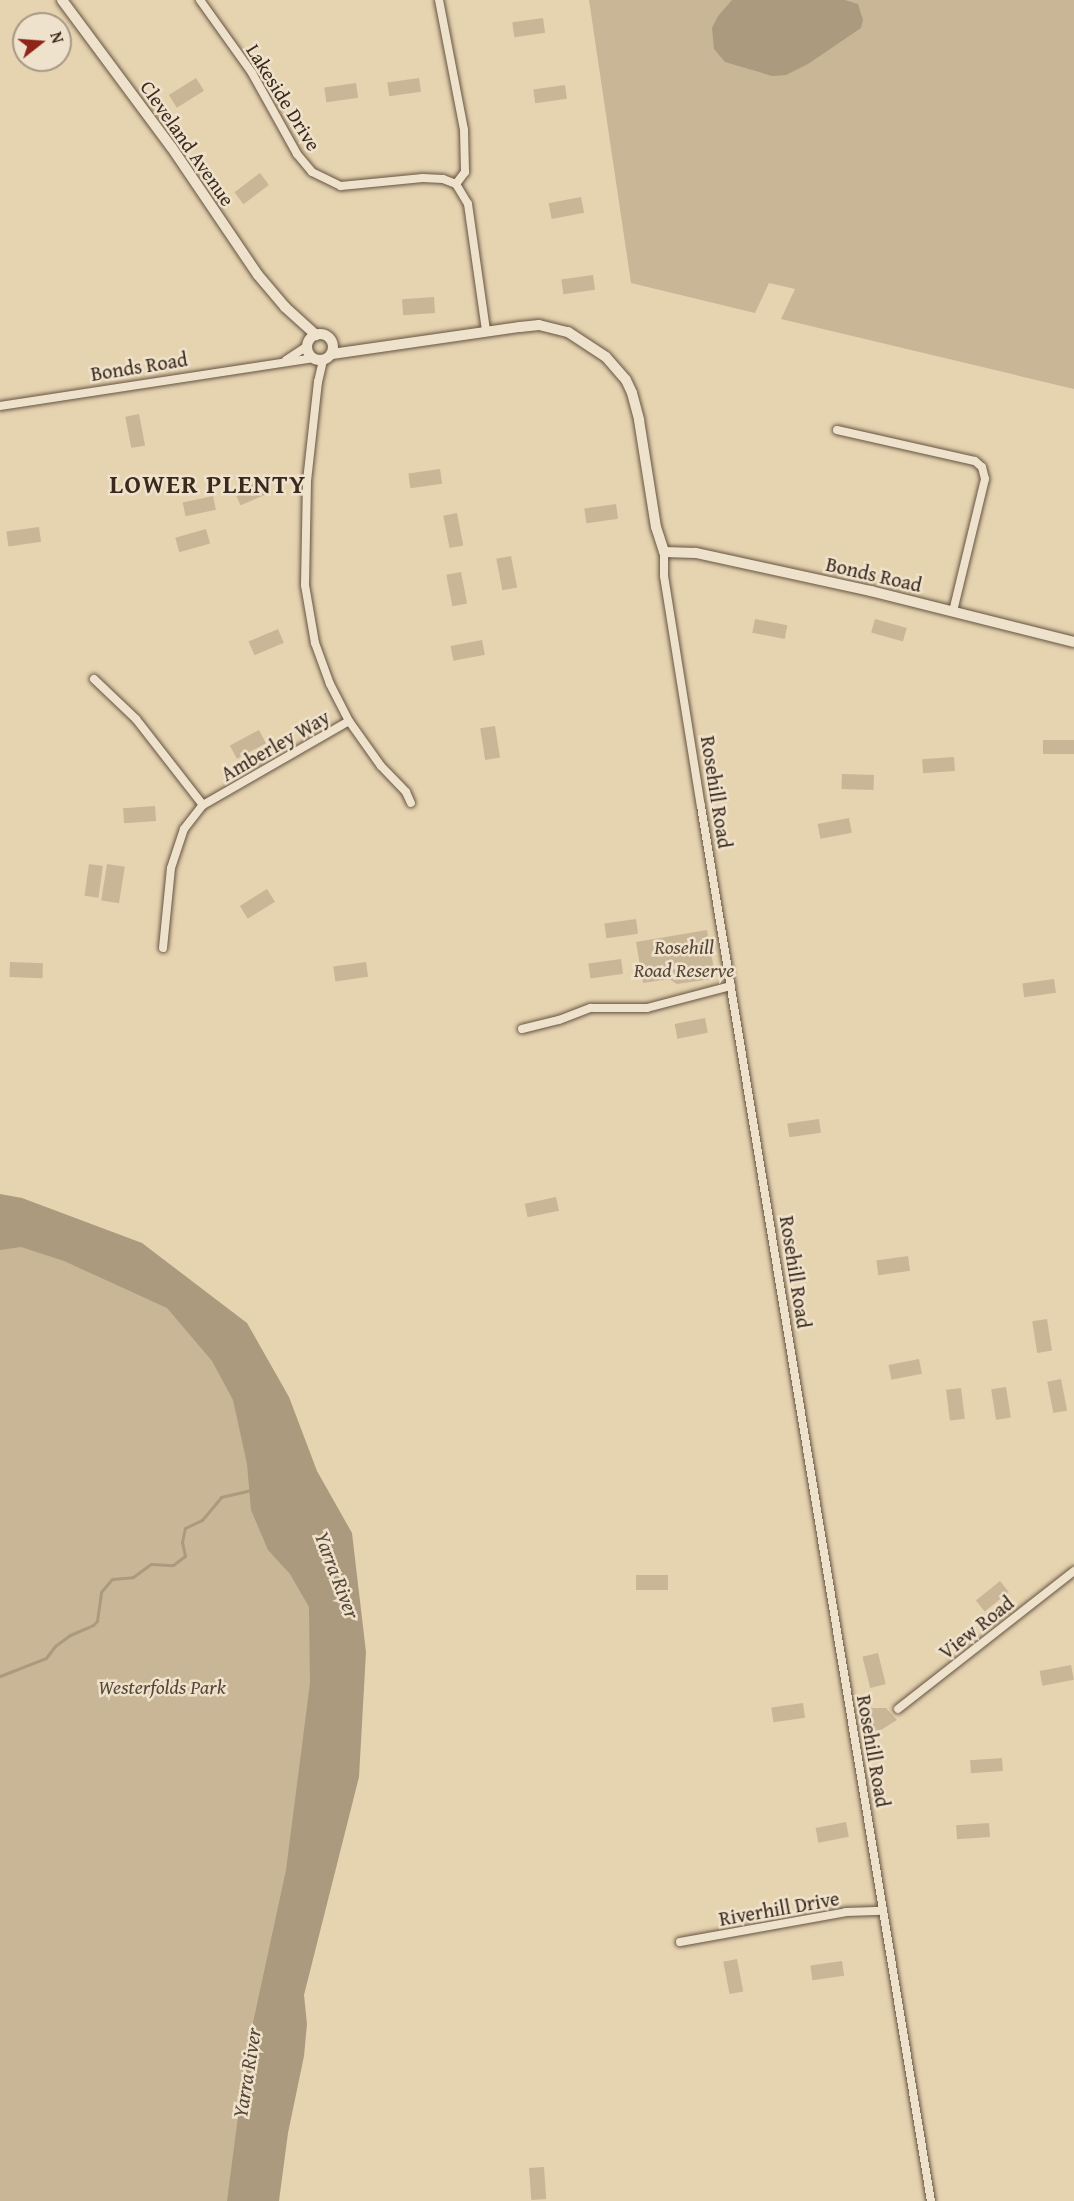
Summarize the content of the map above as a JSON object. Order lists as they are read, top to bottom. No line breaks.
{"streets":{"street":["Lakeside Drive","Cleveland Avenue","Bonds Road","Amberley Way","Rosehill Road","View Road","Riverhill Drive"]},"crossings":[["Cleveland Avenue","Bonds Road"],["Cleveland Avenue","Amberley Way"],["Bonds Road","Amberley Way"],["Bonds Road","Rosehill Road"],["Rosehill Road","Riverhill Drive"]],"districts":["LOWER PLENTY"],"water":["Yarra River"],"parks":["Rosehill Road Reserve","Westerfolds Park"],"north":"right"}
